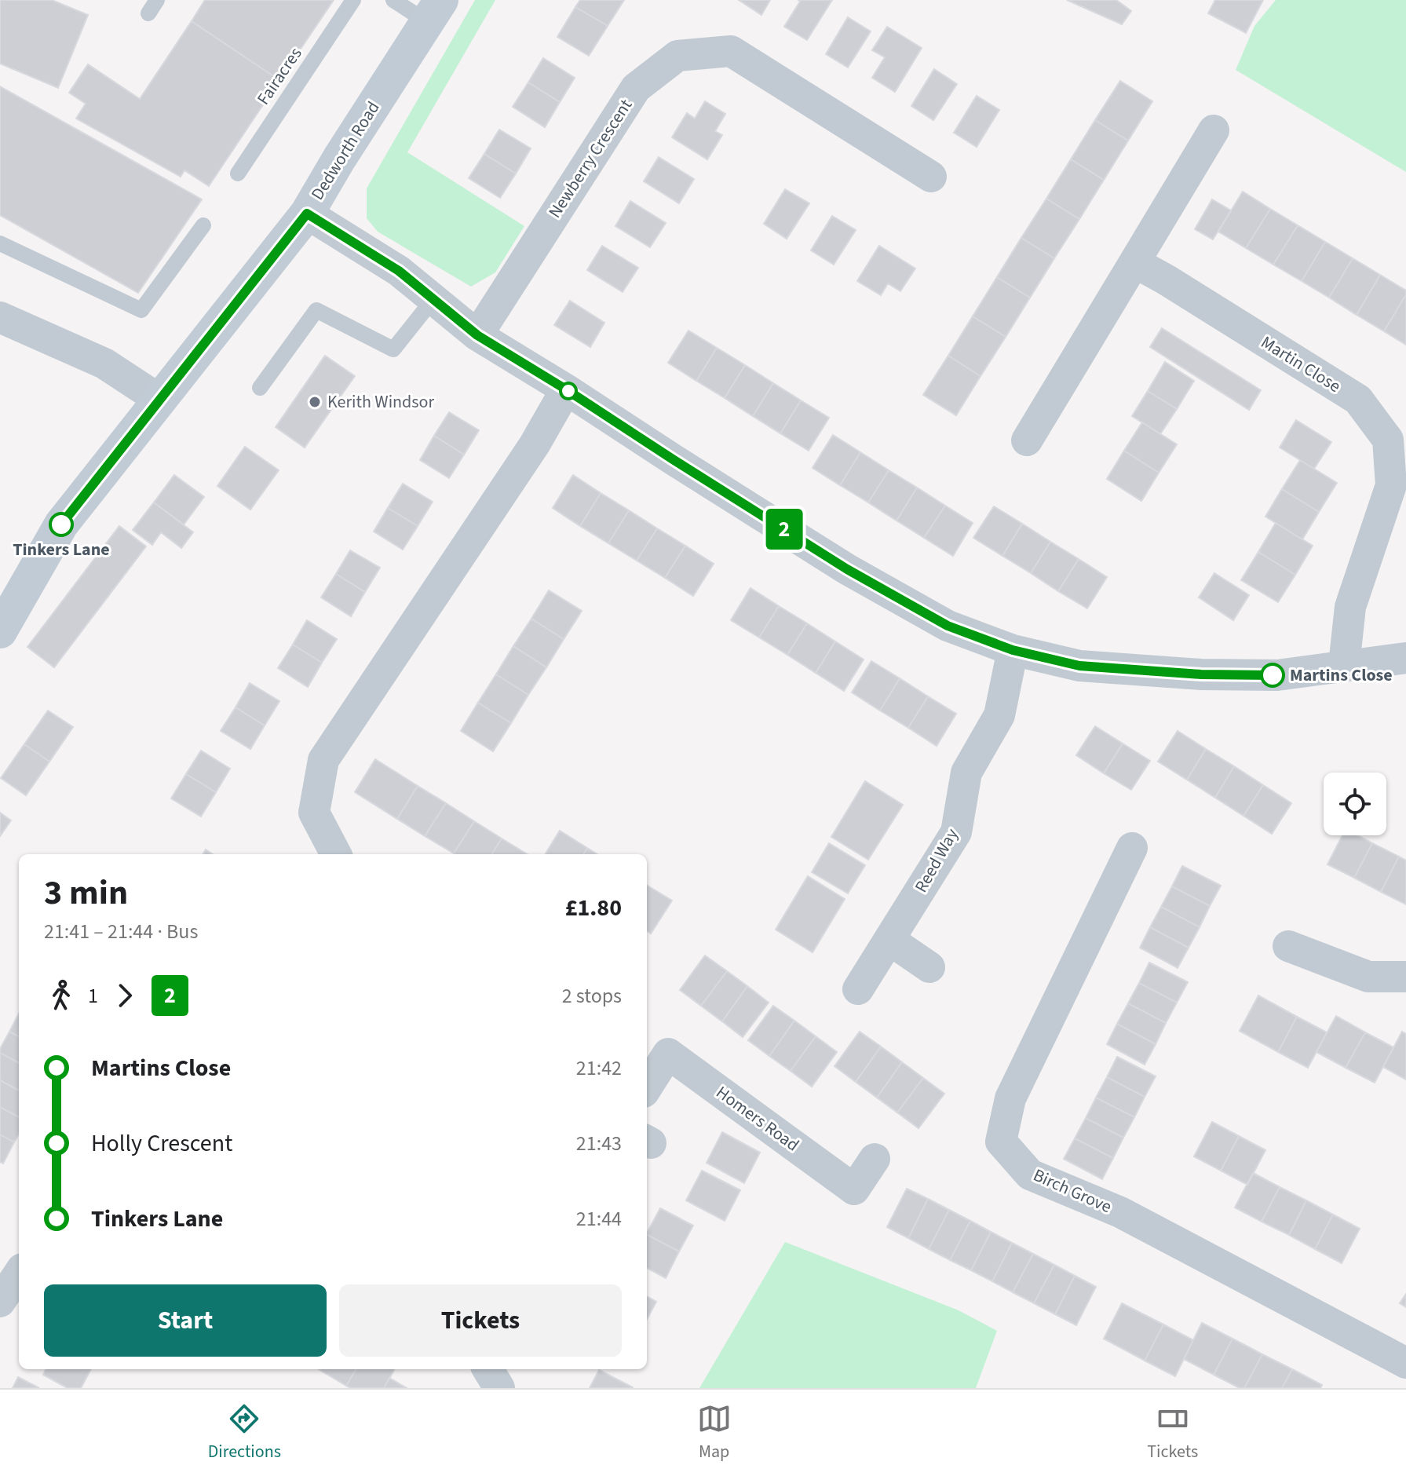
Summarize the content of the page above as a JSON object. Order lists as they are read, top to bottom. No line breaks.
{"streets":{"main road":["Dedworth Road"],"street":["Newberry Crescent","Martin Close","Reed Way","Homers Road","Birch Grove"],"lane":["Fairacres"]},"places":["Kerith Windsor","Tinkers Lane","Martins Close"],"lines":["bus line 2"],"page":{"on_map":"2","heading":["3 min","21:41 – 21:44 · Bus","£1.80"],"legs":["1","2","2 stops"],"list":[{"name":"Martins Close","value":"21:42"},{"name":"Holly Crescent","value":"21:43"},{"name":"Tinkers Lane","value":"21:44"}],"buttons":["Start","Tickets"],"tabs":["Directions","Map","Tickets"]}}
